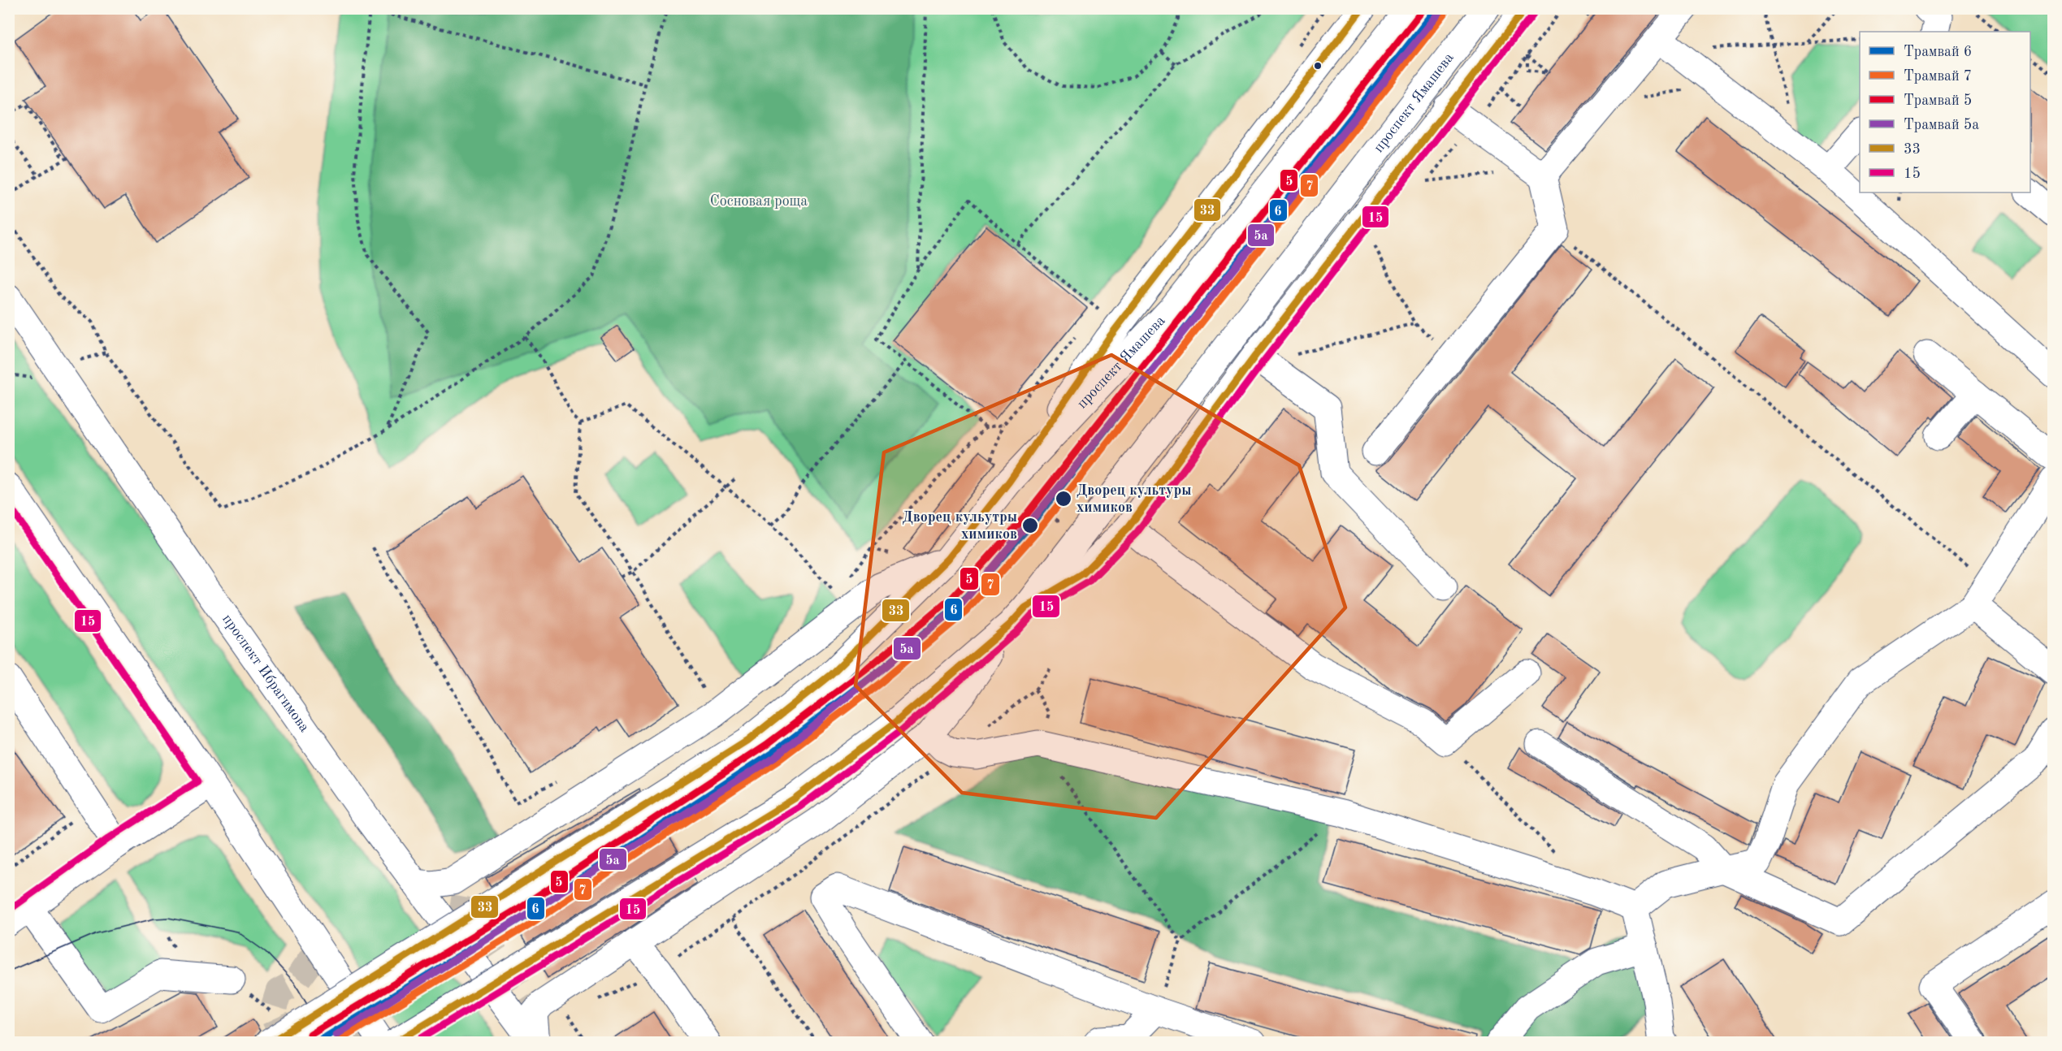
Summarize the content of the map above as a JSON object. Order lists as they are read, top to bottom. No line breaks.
{"streets":{"main road":["проспект Ямашева","проспект Ибрагимова"]},"parks":["Сосновая роща"],"places":["Дворец культуры химиков","Дворец кульутры химиков"],"lines":["tram line 6","tram line 5","tram line 5а","transit line 33","tram line 7","transit line 15"],"legend":["Трамвай 6","Трамвай 7","Трамвай 5","Трамвай 5а","33","15"]}
